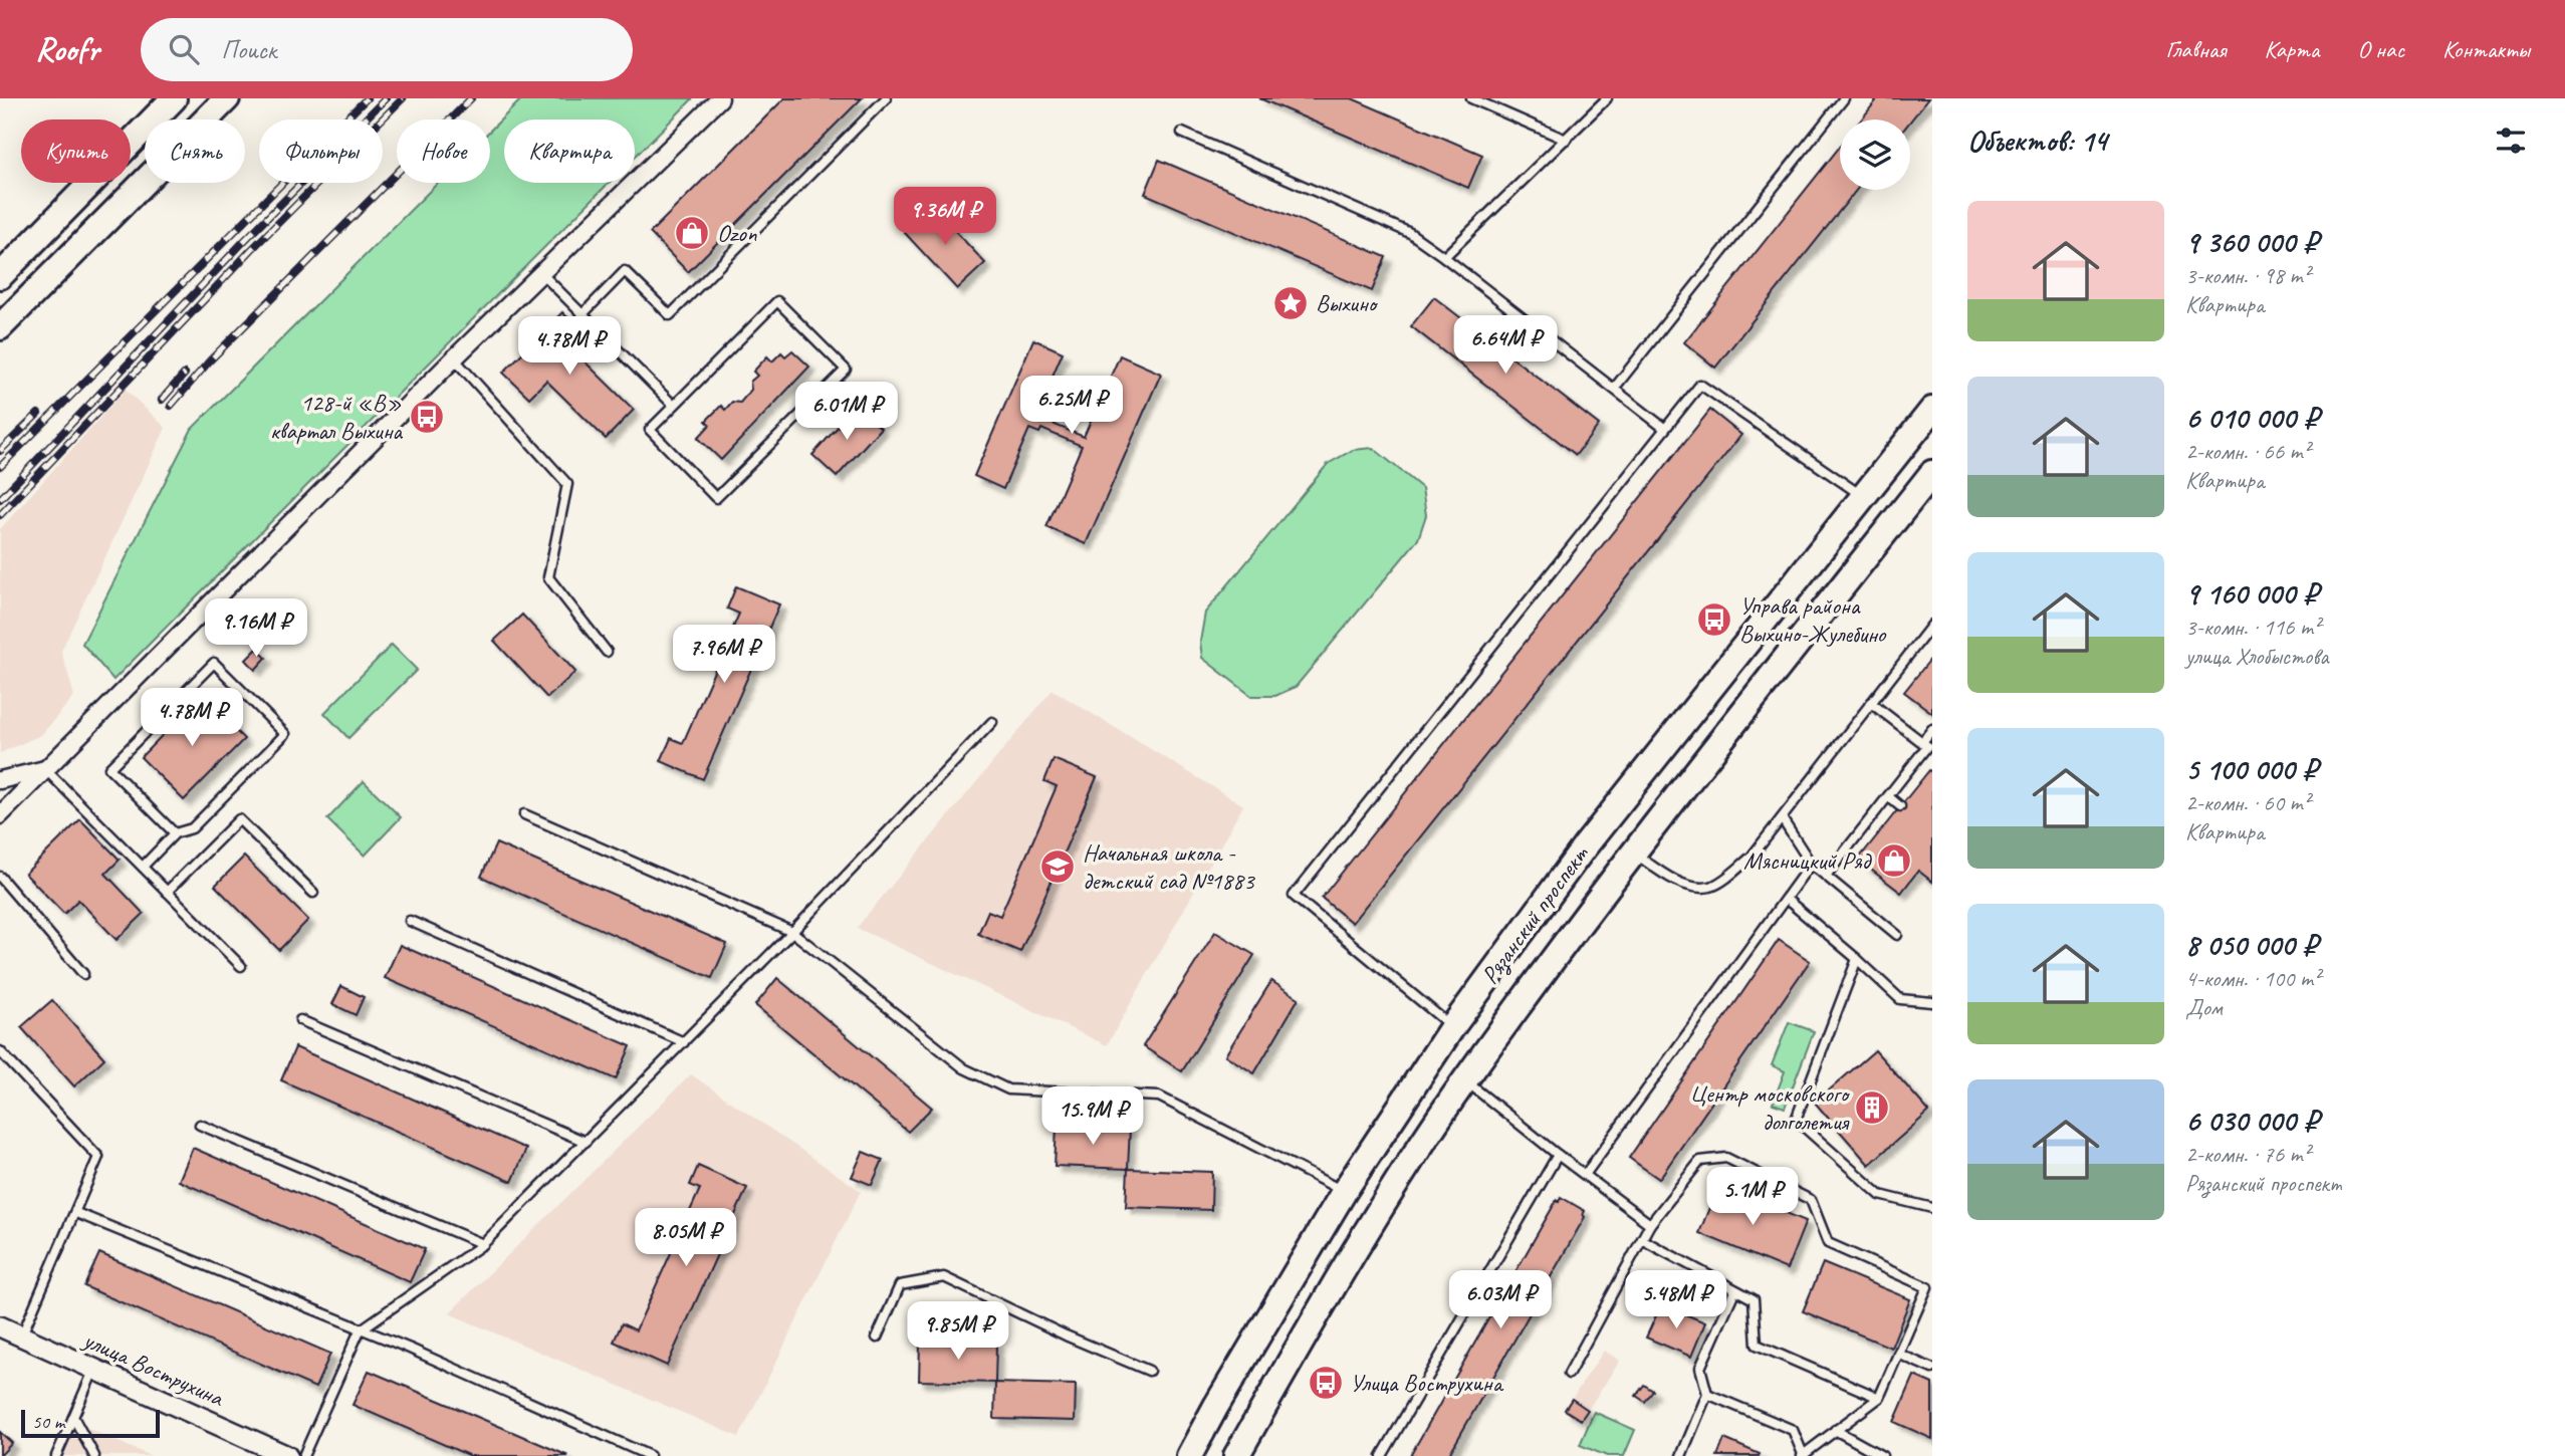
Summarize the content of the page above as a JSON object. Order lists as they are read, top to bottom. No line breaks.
{"streets":{"main road":["Рязанский проспект"],"street":["улица Вострухина"]},"places":{"shop":["Ozon","Мясницкий Ряд"],"place":["Выхино"],"bus stop":["128-й «В» квартал Выхина","Управа района Выхино-Жулебино","Улица Вострухина"],"school or university":["Начальная школа - детский сад №1883"],"building":["Центр московского долголетия"]},"scale_bar":"50 m","page":{"header":"Roofr","search":"Поиск","nav":["Главная","Карта","О нас","Контакты"],"heading":"Объектов: 14","chip":["Купить","Снять","Фильтры","Новое","Квартира"],"list":[{"name":"9 360 000 ₽","note":"3-комн. · 98 m² · Квартира"},{"name":"6 010 000 ₽","note":"2-комн. · 66 m² · Квартира"},{"name":"9 160 000 ₽","note":"3-комн. · 116 m² · улица Хлобыстова"},{"name":"5 100 000 ₽","note":"2-комн. · 60 m² · Квартира"},{"name":"8 050 000 ₽","note":"4-комн. · 100 m² · Дом"},{"name":"6 030 000 ₽","note":"2-комн. · 76 m² · Рязанский проспект"}],"price":["9.36M ₽","6.64M ₽","4.78M ₽","6.25M ₽","6.01M ₽","9.16M ₽","7.96M ₽","4.78M ₽","15.9M ₽","5.1M ₽","8.05M ₽","6.03M ₽","5.48M ₽","9.85M ₽"],"scale":"50 m"}}
